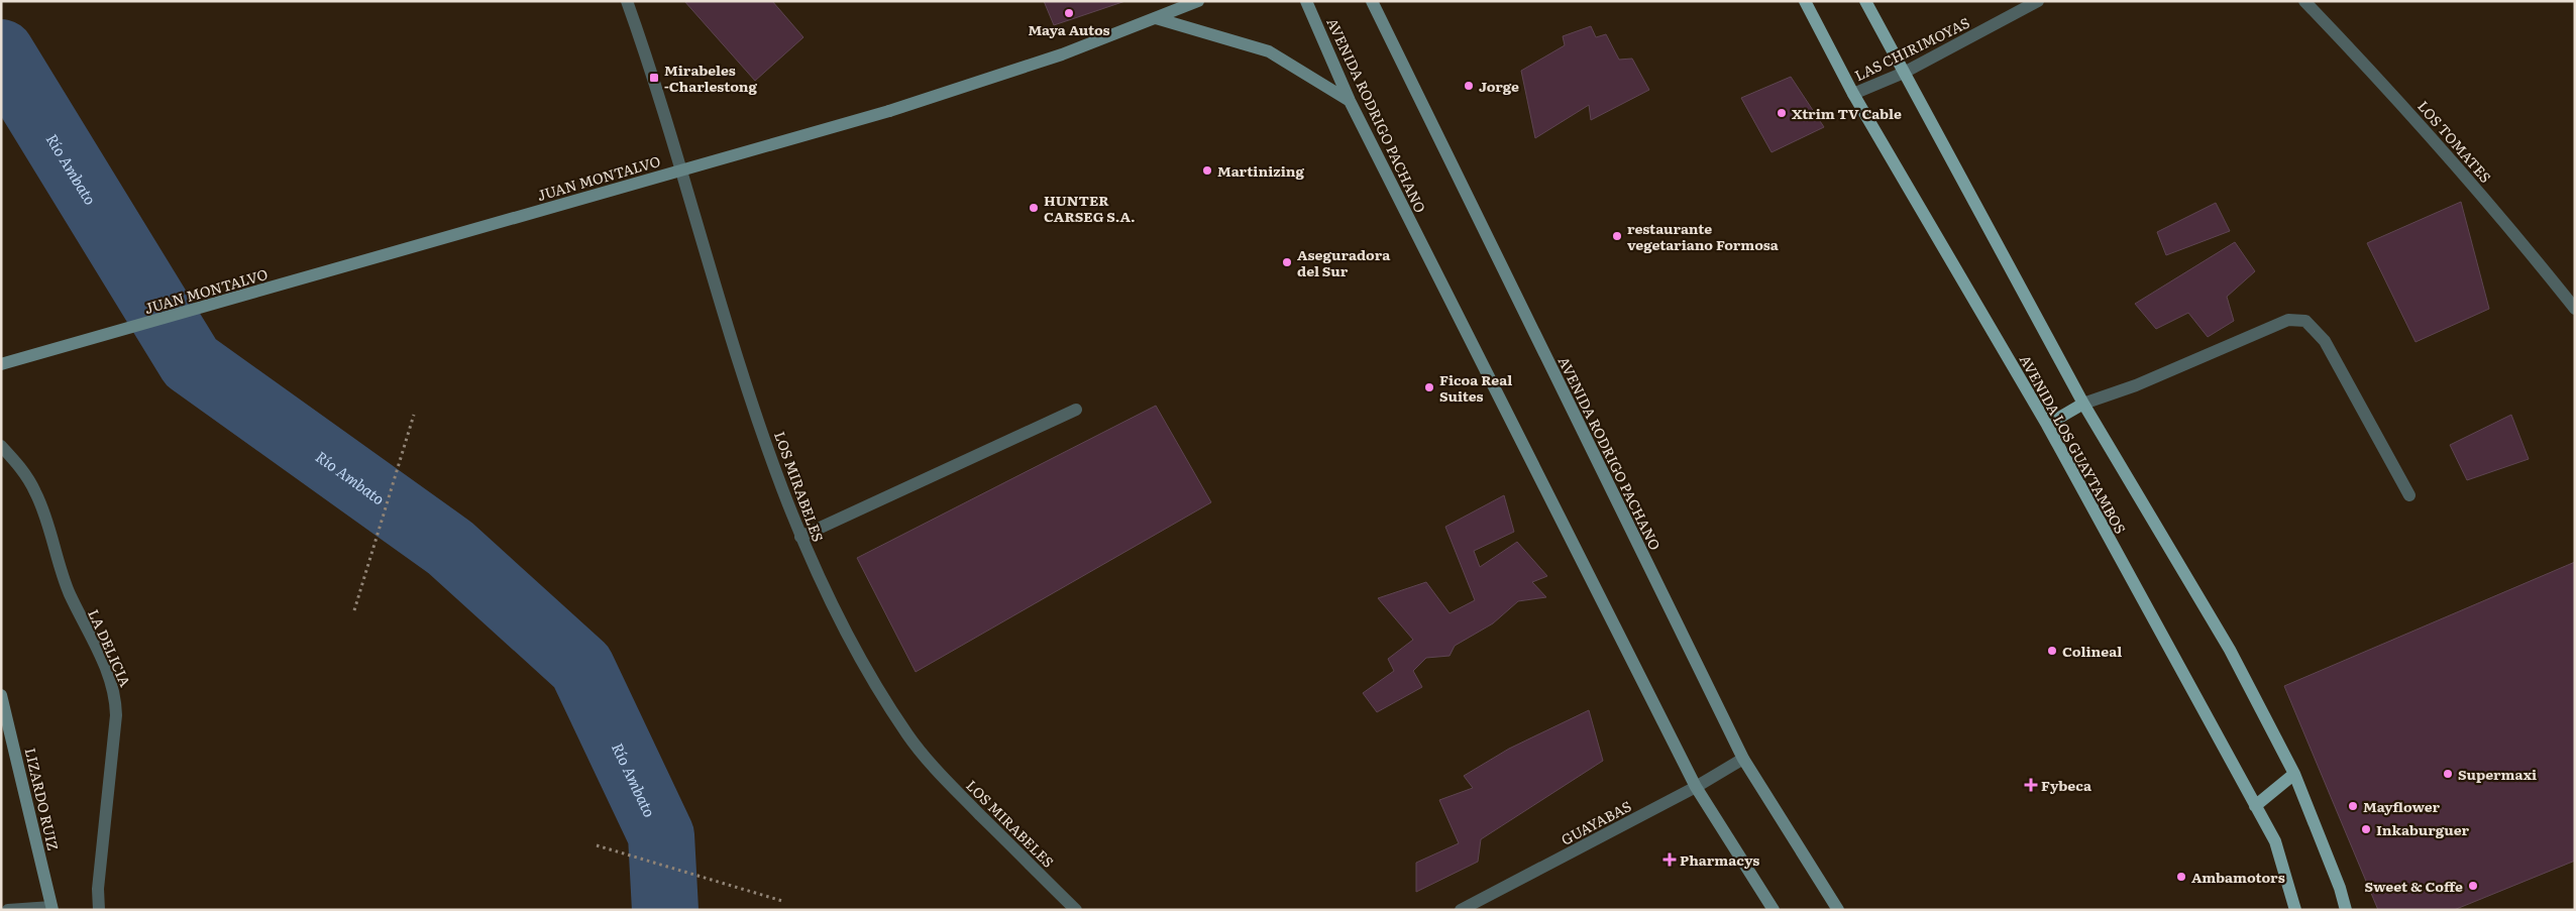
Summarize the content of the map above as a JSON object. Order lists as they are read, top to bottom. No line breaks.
{"streets":{"main road":["AVENIDA RODRIGO PACHANO","JUAN MONTALVO","AVENIDA LOS GUAYTAMBOS","LIZARDO RUIZ"],"street":["LAS CHIRIMOYAS","LOS TOMATES","LOS MIRABELES","LA DELICIA","GUAYABAS"]},"crossings":[["LAS CHIRIMOYAS","AVENIDA LOS GUAYTAMBOS"],["AVENIDA RODRIGO PACHANO","GUAYABAS"]],"water":["Río Ambato"],"places":{"other":["Maya Autos","Jorge","Xtrim TV Cable","Martinizing","HUNTER CARSEG S.A.","restaurante vegetariano Formosa","Aseguradora del Sur","Ficoa Real Suites","Colineal","Supermaxi","Mayflower","Inkaburguer","Ambamotors","Sweet & Coffe"],"transit":["Mirabeles -Charlestong"],"health":["Fybeca","Pharmacys"]}}
